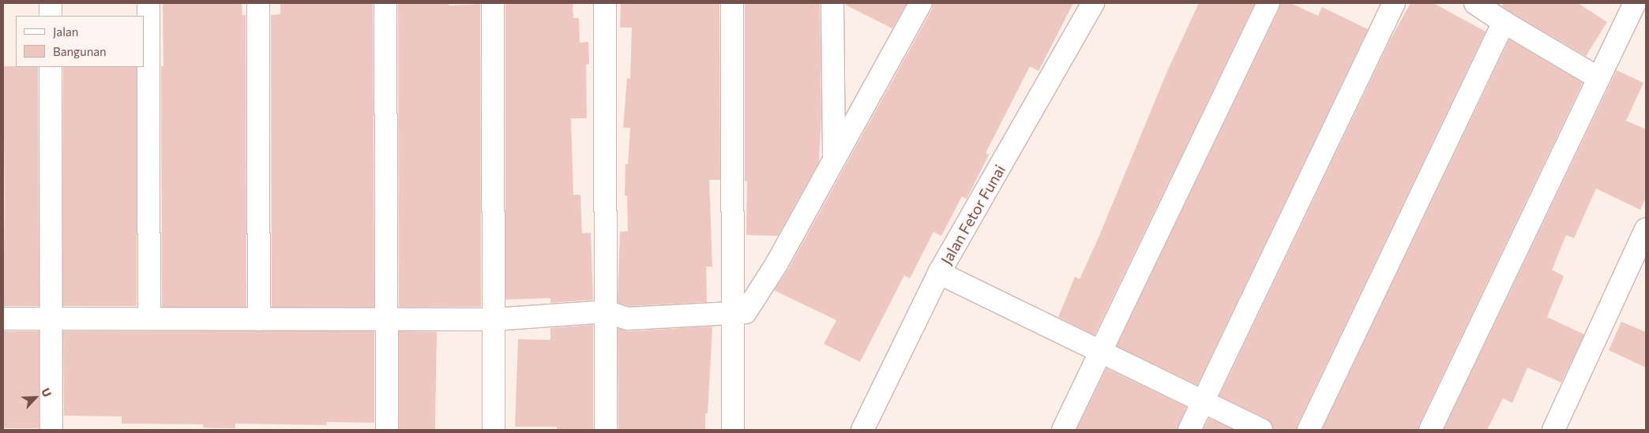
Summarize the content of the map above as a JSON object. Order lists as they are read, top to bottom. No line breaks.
{"streets":{"street":["Jalan Fetor Funai"]},"legend":["Jalan","Bangunan"],"north":"top right"}
